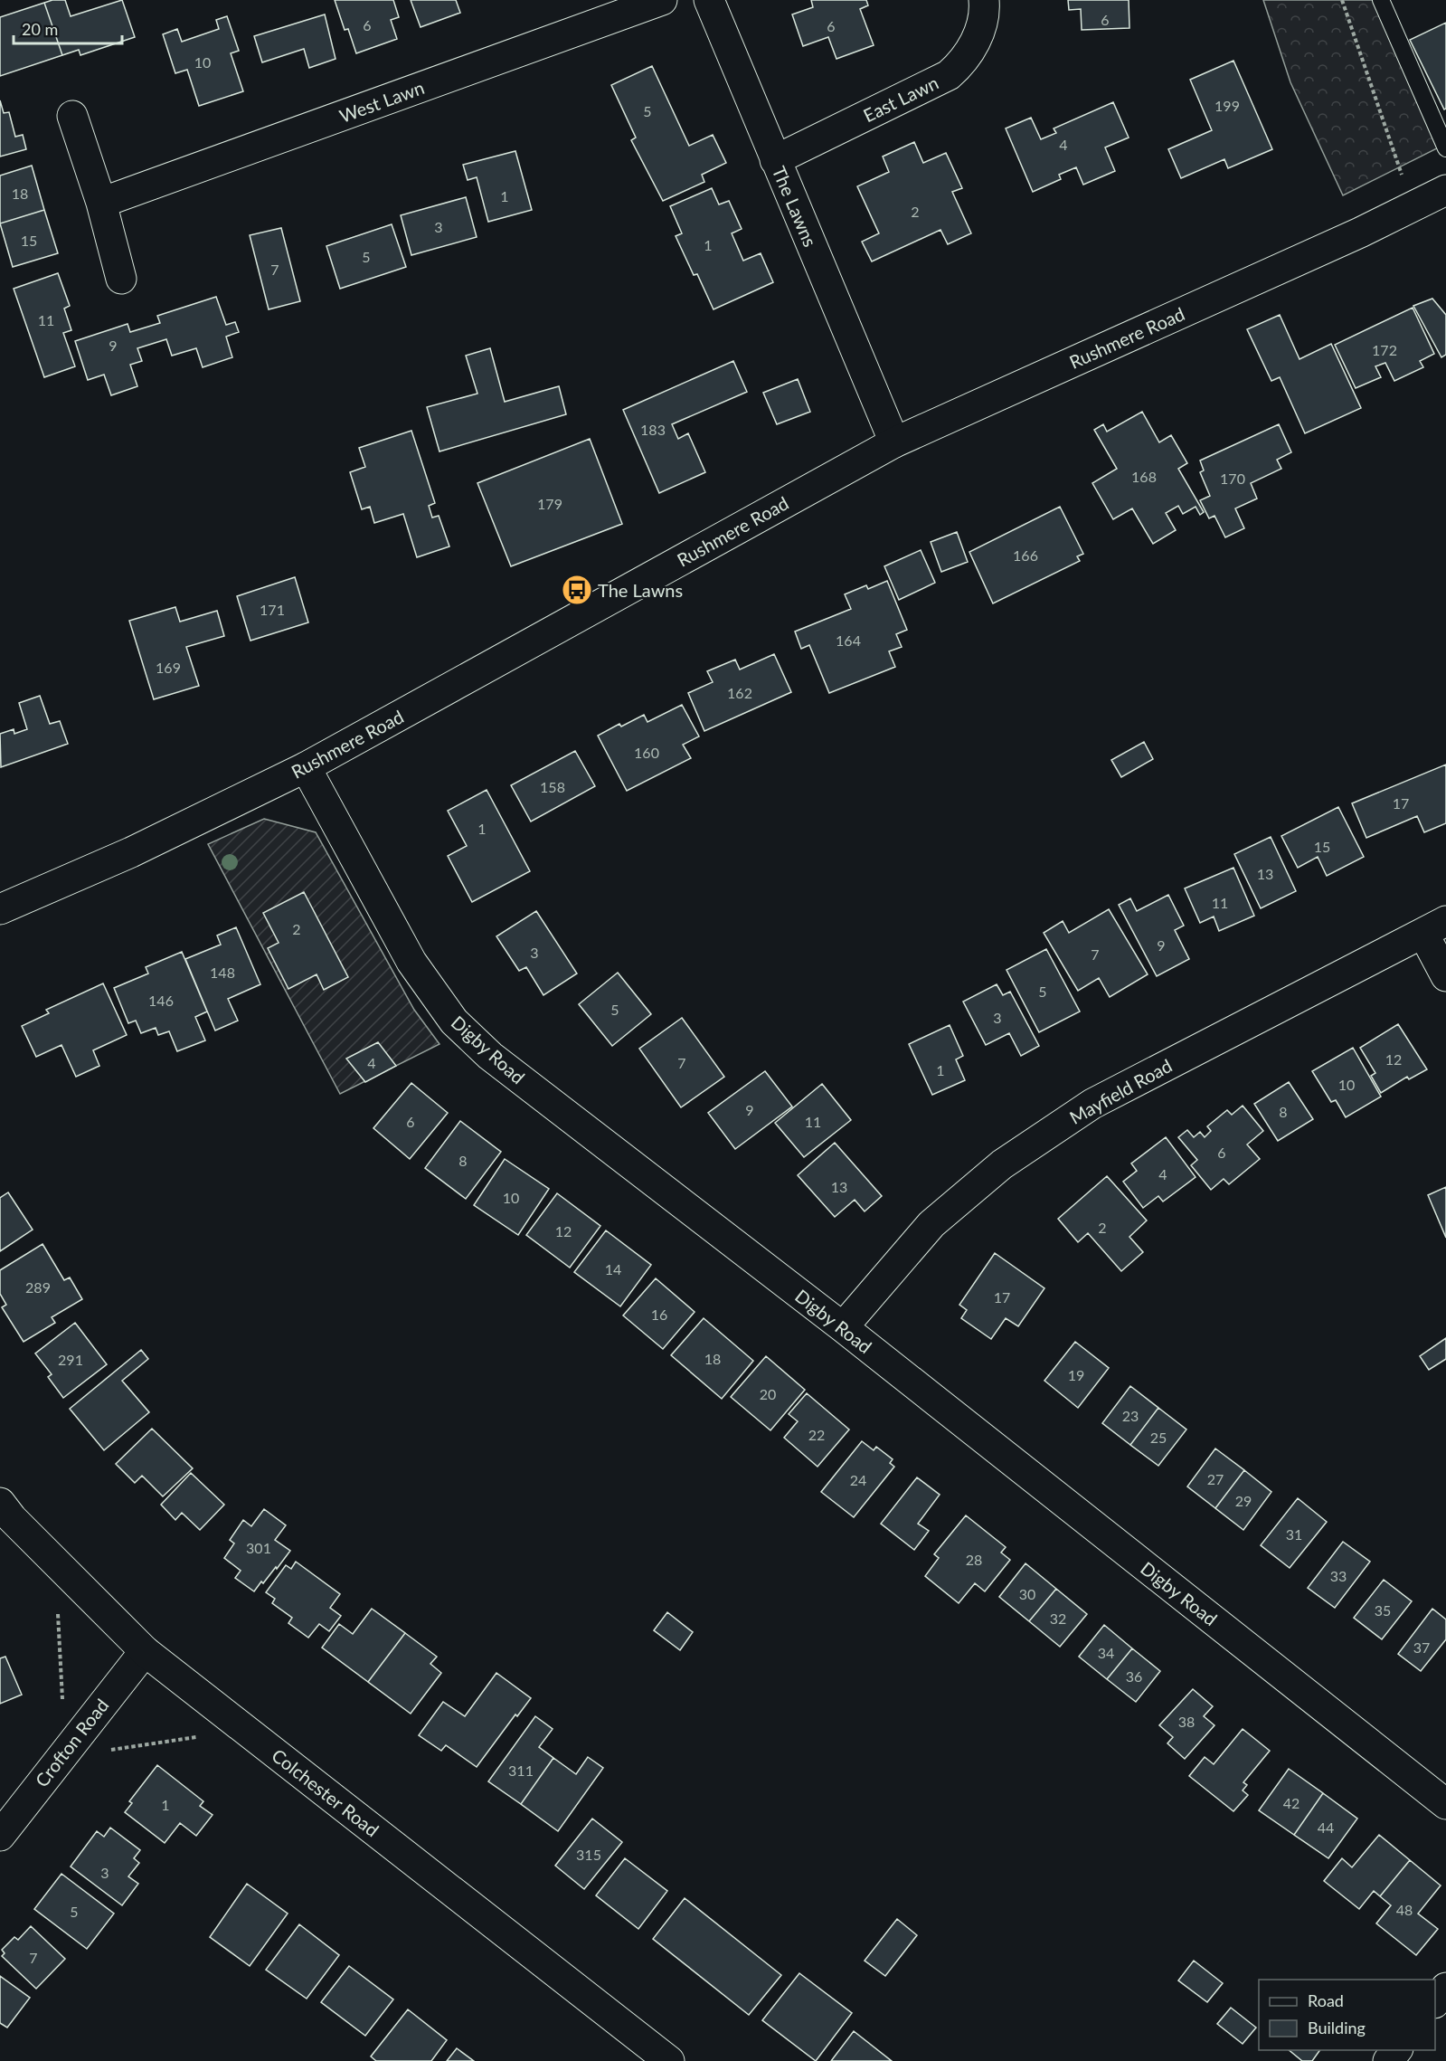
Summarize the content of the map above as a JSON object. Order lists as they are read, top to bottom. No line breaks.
{"streets":{"street":["East Lawn","West Lawn","The Lawns","Rushmere Road","Digby Road","Mayfield Road","Crofton Road","Colchester Road"]},"crossings":[["East Lawn","The Lawns"],["The Lawns","Rushmere Road"],["Rushmere Road","Digby Road"],["Digby Road","Mayfield Road"],["Crofton Road","Colchester Road"]],"places":{"bus stop":["The Lawns"]},"house_numbers":["6","6","6","10","199","5","4","18","1","2","3","15","1","5","7","11","9","172","183","168","170","179","166","171","164","169","162","160","158","17","1","15","13","11","2","9","3","7","148","5","146","5","3","12","4","7","1","10","9","8","6","11","6","8","4","13","10","2","12","14","289","17","16","18","291","19","20","23","22","25","27","24","29","31","301","28","33","30","35","32","37","34","36","38","311","42","1","44","315","3","48","5","7"],"legend":["Road","Building"],"scale_bar":"20 m"}
